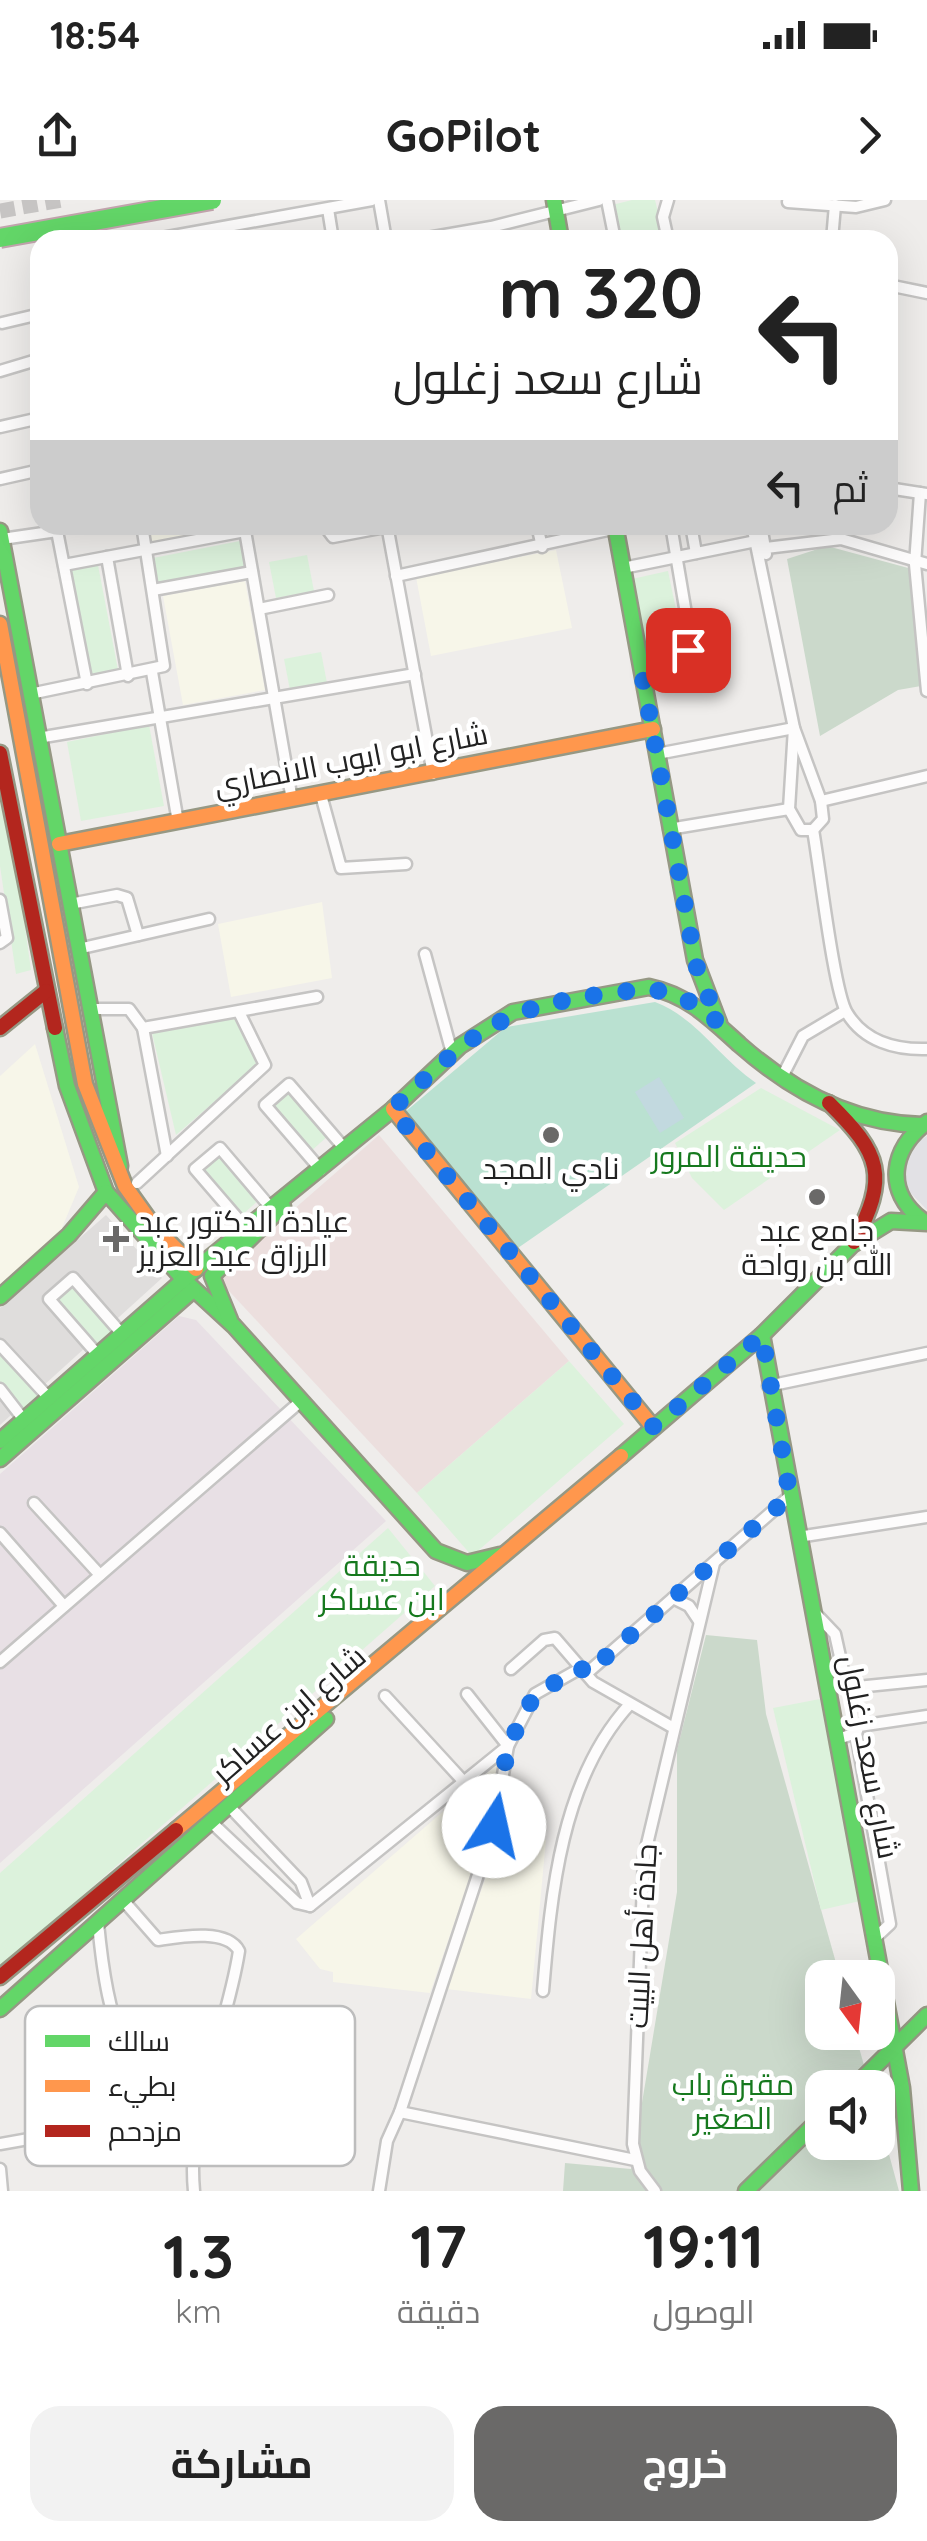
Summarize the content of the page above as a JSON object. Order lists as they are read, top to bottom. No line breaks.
{"streets":{"main road":["شارع ابو ايوب الانصاري","شارع ابن عساكر","شارع سعد زغلول"],"street":["جادة أهل البيت"]},"parks":["حديقة المرور","حديقة ابن عساكر","مقبرة باب الصغير"],"places":{"other":["نادي المجد","جامع عبد الله بن رواحة"],"health":["عيادة الدكتور عبد الرزاق عبد العزيز"]},"legend":["سالك","بطيء","مزدحم"],"north":"bottom","page":{"status":"18:54","header":"GoPilot","turn":["320 m","شارع سعد زغلول"],"then":"ثم","eta":["19:11","الوصول","17","دقيقة","1.3","km"],"buttons":["خروج","مشاركة"]}}
